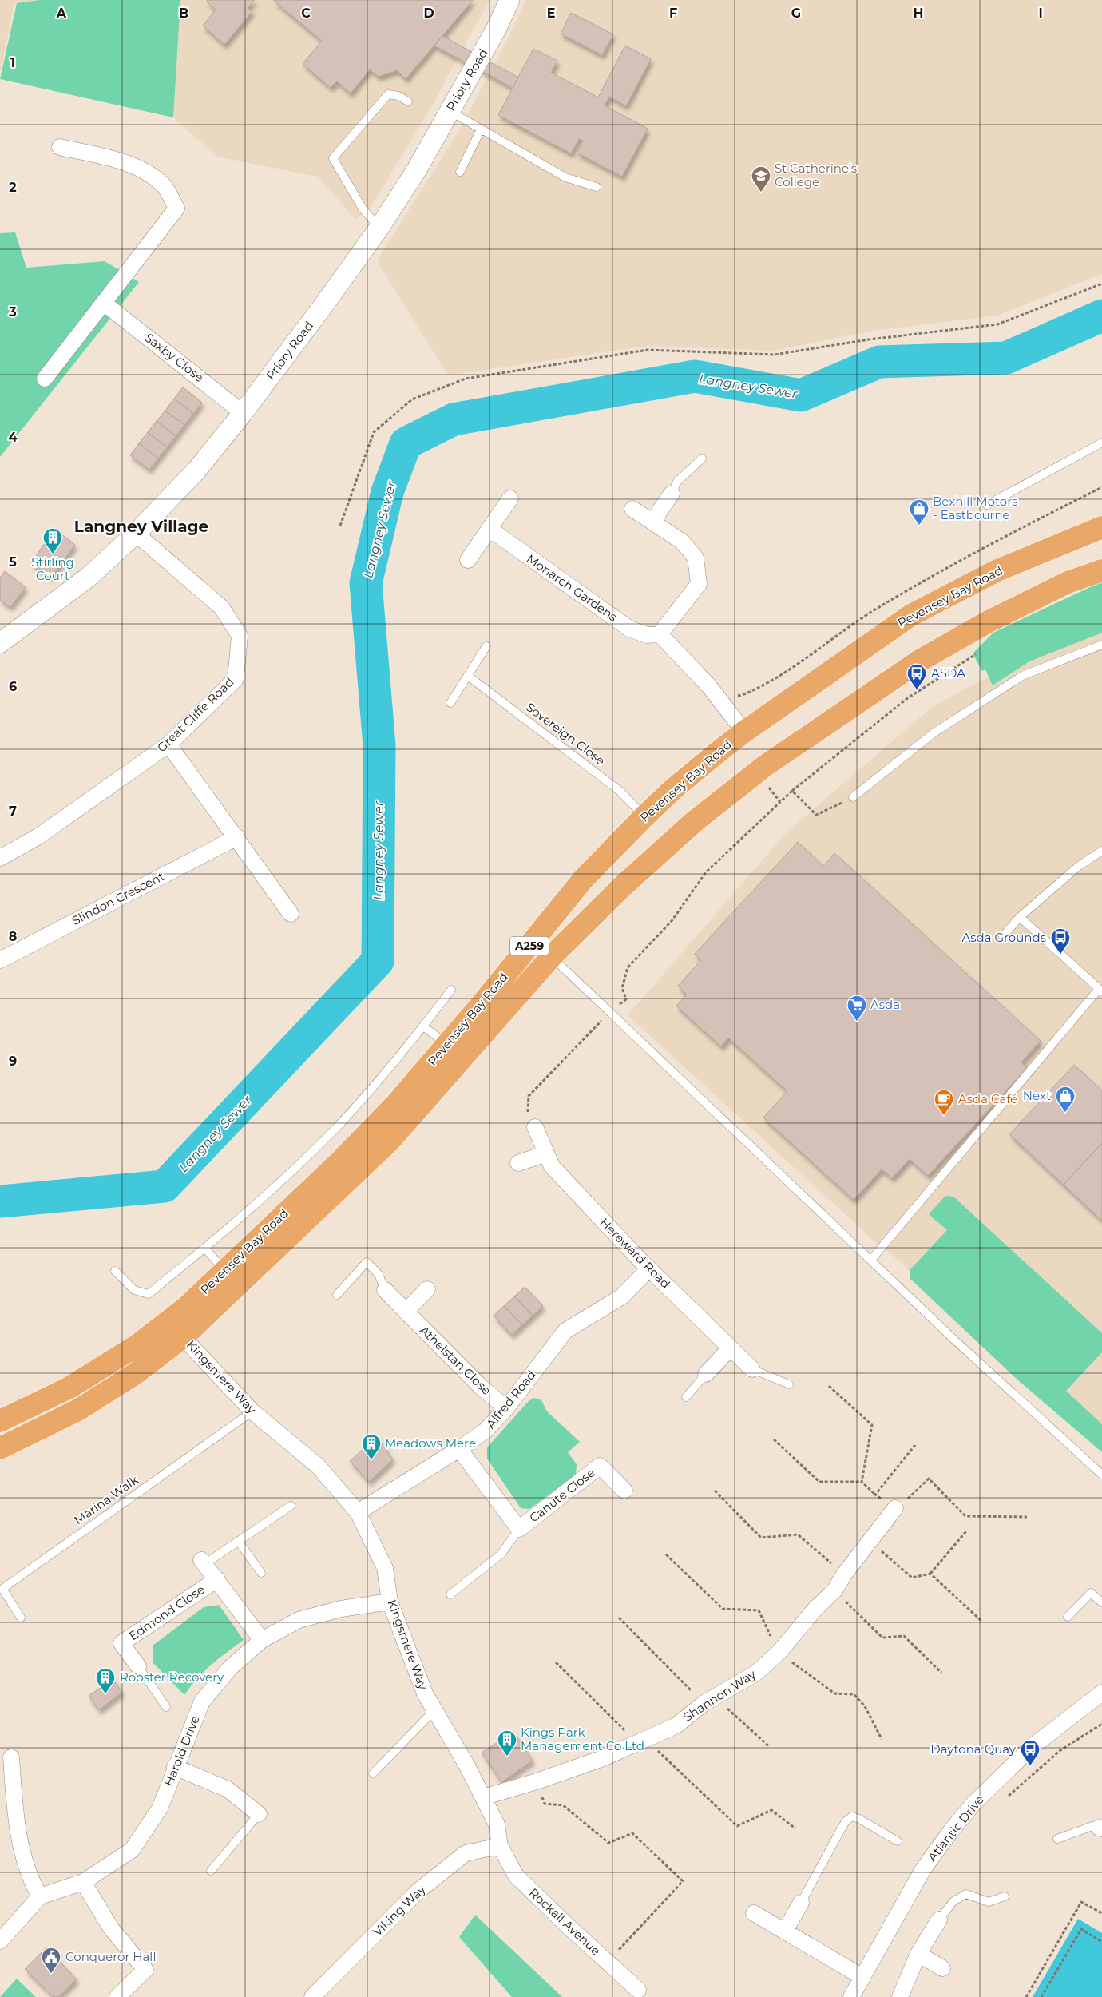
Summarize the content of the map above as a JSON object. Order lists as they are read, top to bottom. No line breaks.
{"streets":{"main road":["Pevensey Bay Road","A259"],"street":["Priory Road","Saxby Close","Monarch Gardens","Great Cliffe Road","Slindon Crescent","Hereward Road","Athelstan Close","Kingsmere Way","Alfred Road","Canute Close","Edmond Close","Shannon Way","Harold Drive","Atlantic Drive","Viking Way","Rockall Avenue"],"lane":["Sovereign Close","Marina Walk"]},"crossings":[["Priory Road","Saxby Close"],["Priory Road","Great Cliffe Road"],["Pevensey Bay Road","Sovereign Close"],["Pevensey Bay Road","Kingsmere Way"],["Hereward Road","Alfred Road"],["Athelstan Close","Alfred Road"],["Kingsmere Way","Alfred Road"],["Kingsmere Way","Marina Walk"],["Kingsmere Way","Shannon Way"],["Kingsmere Way","Harold Drive"],["Kingsmere Way","Viking Way"],["Kingsmere Way","Rockall Avenue"],["Alfred Road","Canute Close"],["Edmond Close","Harold Drive"],["Viking Way","Rockall Avenue"]],"districts":["Langney Village"],"water":["Langney Sewer"],"places":{"school or university":["St Catherine's College"],"shop":["Bexhill Motors - Eastbourne","Next"],"building":["Stirling Court","Meadows Mere","Rooster Recovery","Kings Park Management Co Ltd"],"bus stop":["ASDA","Asda Grounds","Daytona Quay"],"supermarket":["Asda"],"cafe":["Asda Café"],"public building":["Conqueror Hall"]},"grid":{"columns":["A","B","C","D","E","F","G","H","I"],"rows":["1","2","3","4","5","6","7","8","9"]}}
